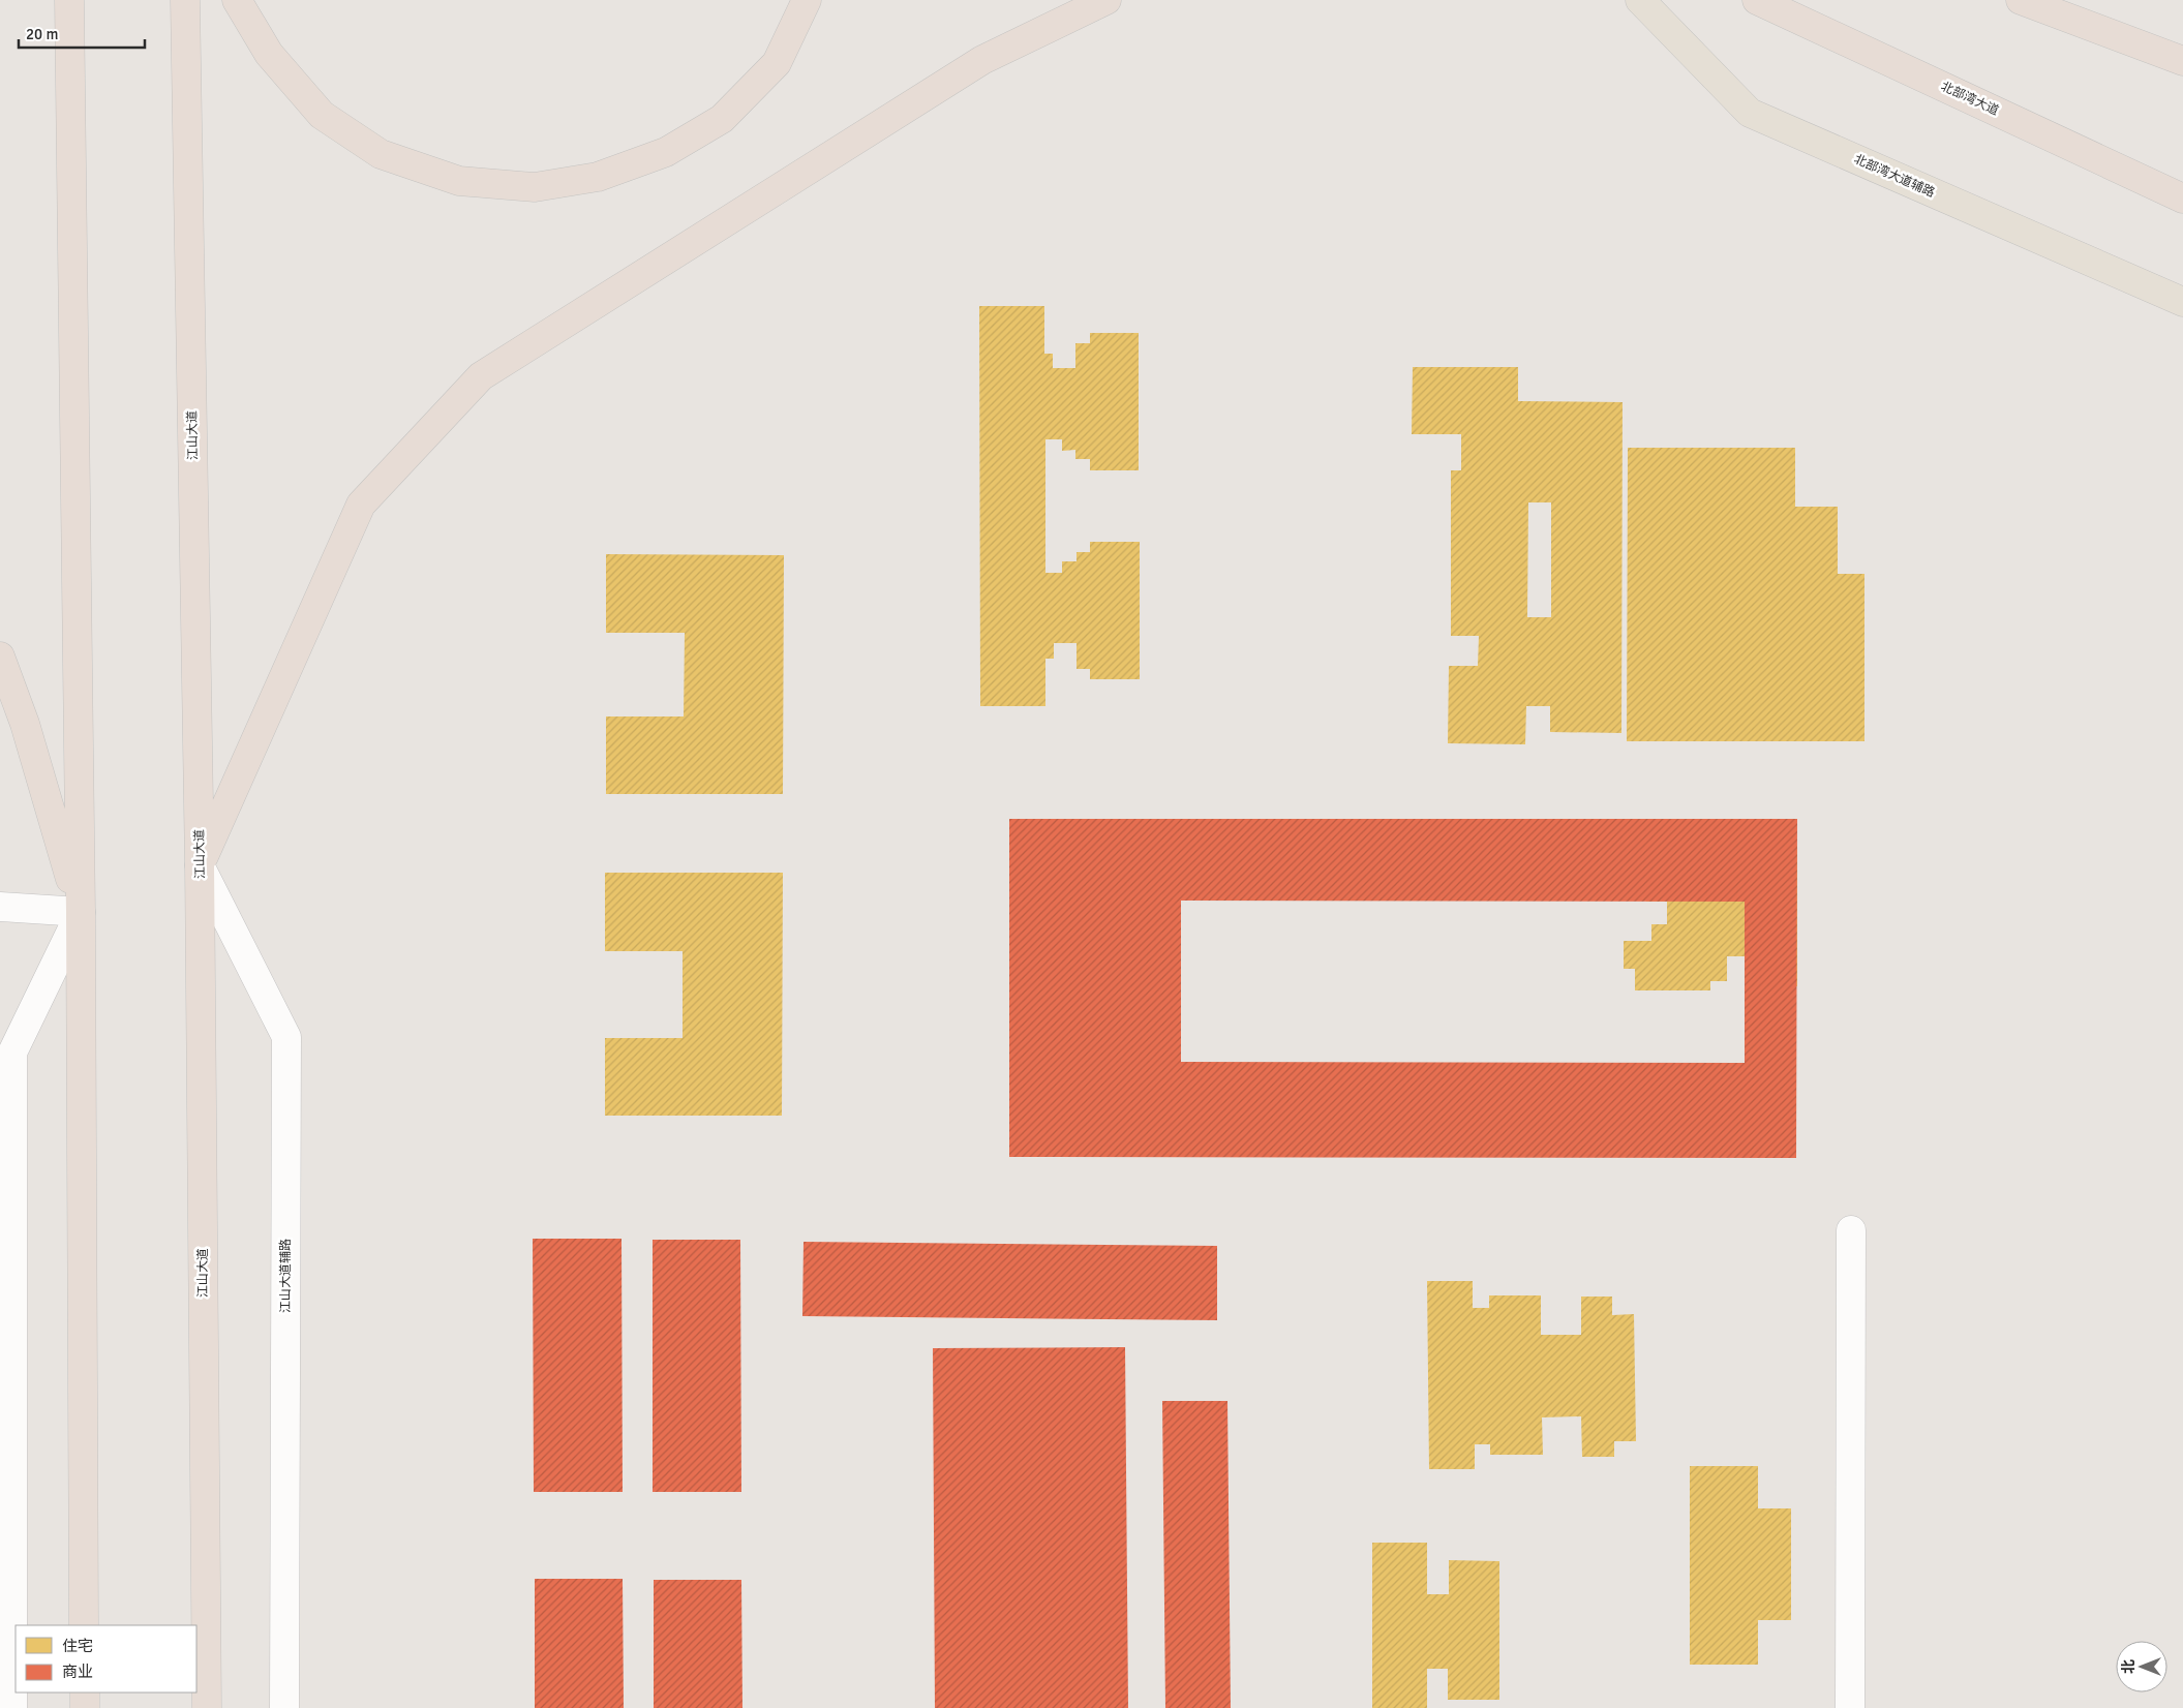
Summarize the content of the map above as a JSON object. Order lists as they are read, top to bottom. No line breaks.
{"streets":{"highway":["北部湾大道","江山大道"],"main road":["北部湾大道辅路"],"street":["江山大道辅路"]},"crossings":[["江山大道","江山大道辅路"]],"legend":["住宅","商业"],"scale_bar":"20 m","north":"left"}
